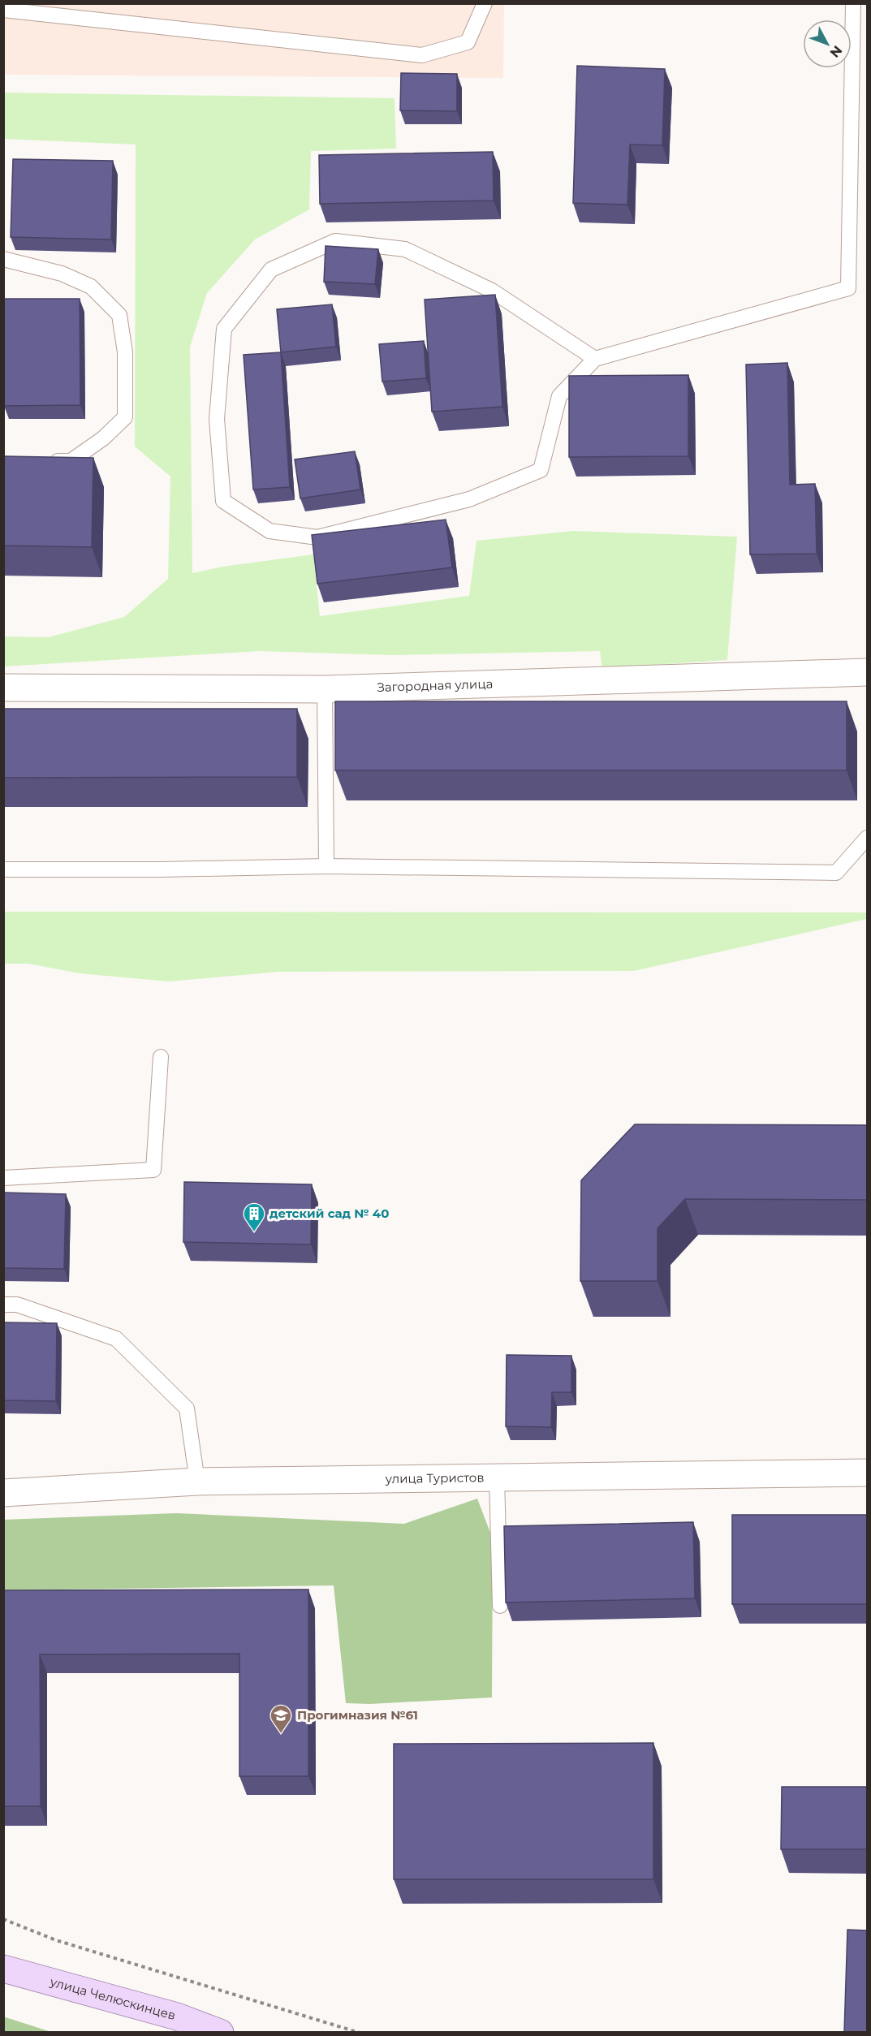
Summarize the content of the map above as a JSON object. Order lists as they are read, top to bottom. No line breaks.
{"streets":{"main road":["улица Челюскинцев"],"street":["Загородная улица","улица Туристов"]},"places":{"building":["детский сад № 40"],"school or university":["Прогимназия №61"]},"north":"bottom right"}
